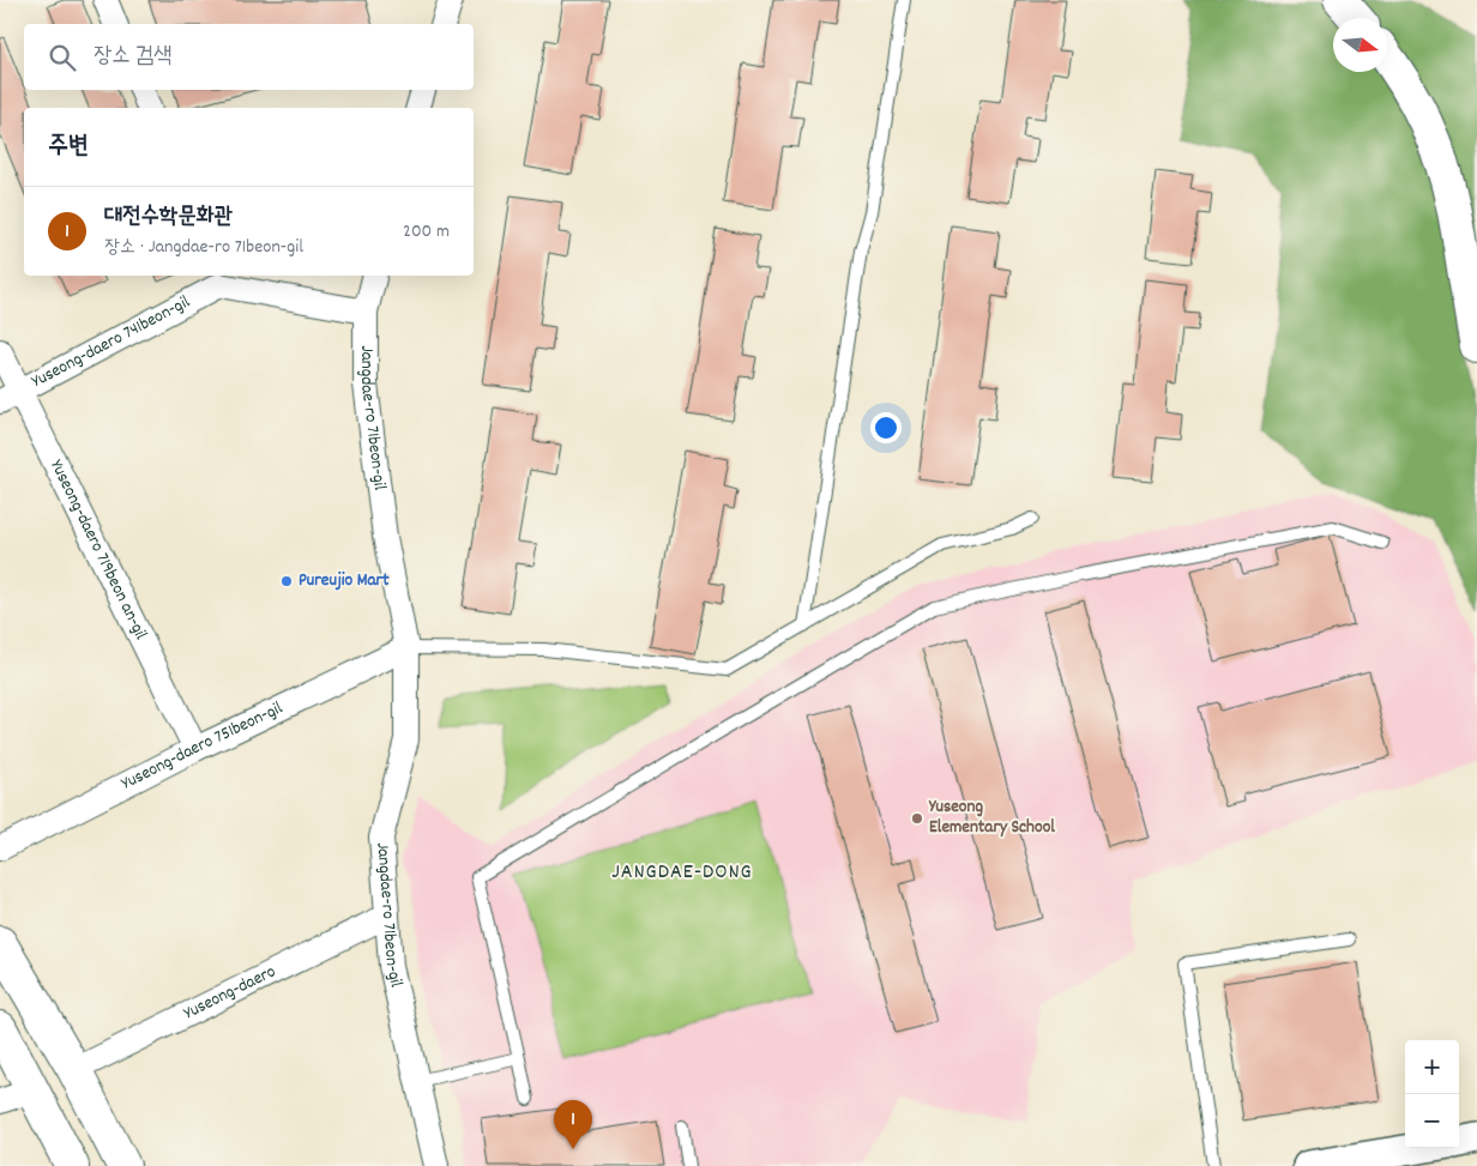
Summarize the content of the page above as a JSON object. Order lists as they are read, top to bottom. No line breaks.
{"streets":{"street":["Yuseong-daero 741beon-gil","Jangdae-ro 71beon-gil","Yuseong-daero 719beon an-gil","Yuseong-daero 751beon-gil","Yuseong-daero"]},"crossings":[["Yuseong-daero 741beon-gil","Jangdae-ro 71beon-gil"],["Yuseong-daero 741beon-gil","Yuseong-daero 719beon an-gil"],["Jangdae-ro 71beon-gil","Yuseong-daero 751beon-gil"],["Jangdae-ro 71beon-gil","Yuseong-daero"],["Yuseong-daero 719beon an-gil","Yuseong-daero 751beon-gil"]],"districts":["JANGDAE-DONG"],"places":["Pureujio Mart","Yuseong Elementary School"],"north":"right","page":{"search":"장소 검색","heading":"주변","list":[{"mark":"1","name":"대전수학문화관","note":"장소 · Jangdae-ro 71beon-gil","value":"200 m"}],"map_buttons":["+","−"],"pins":"1"}}
